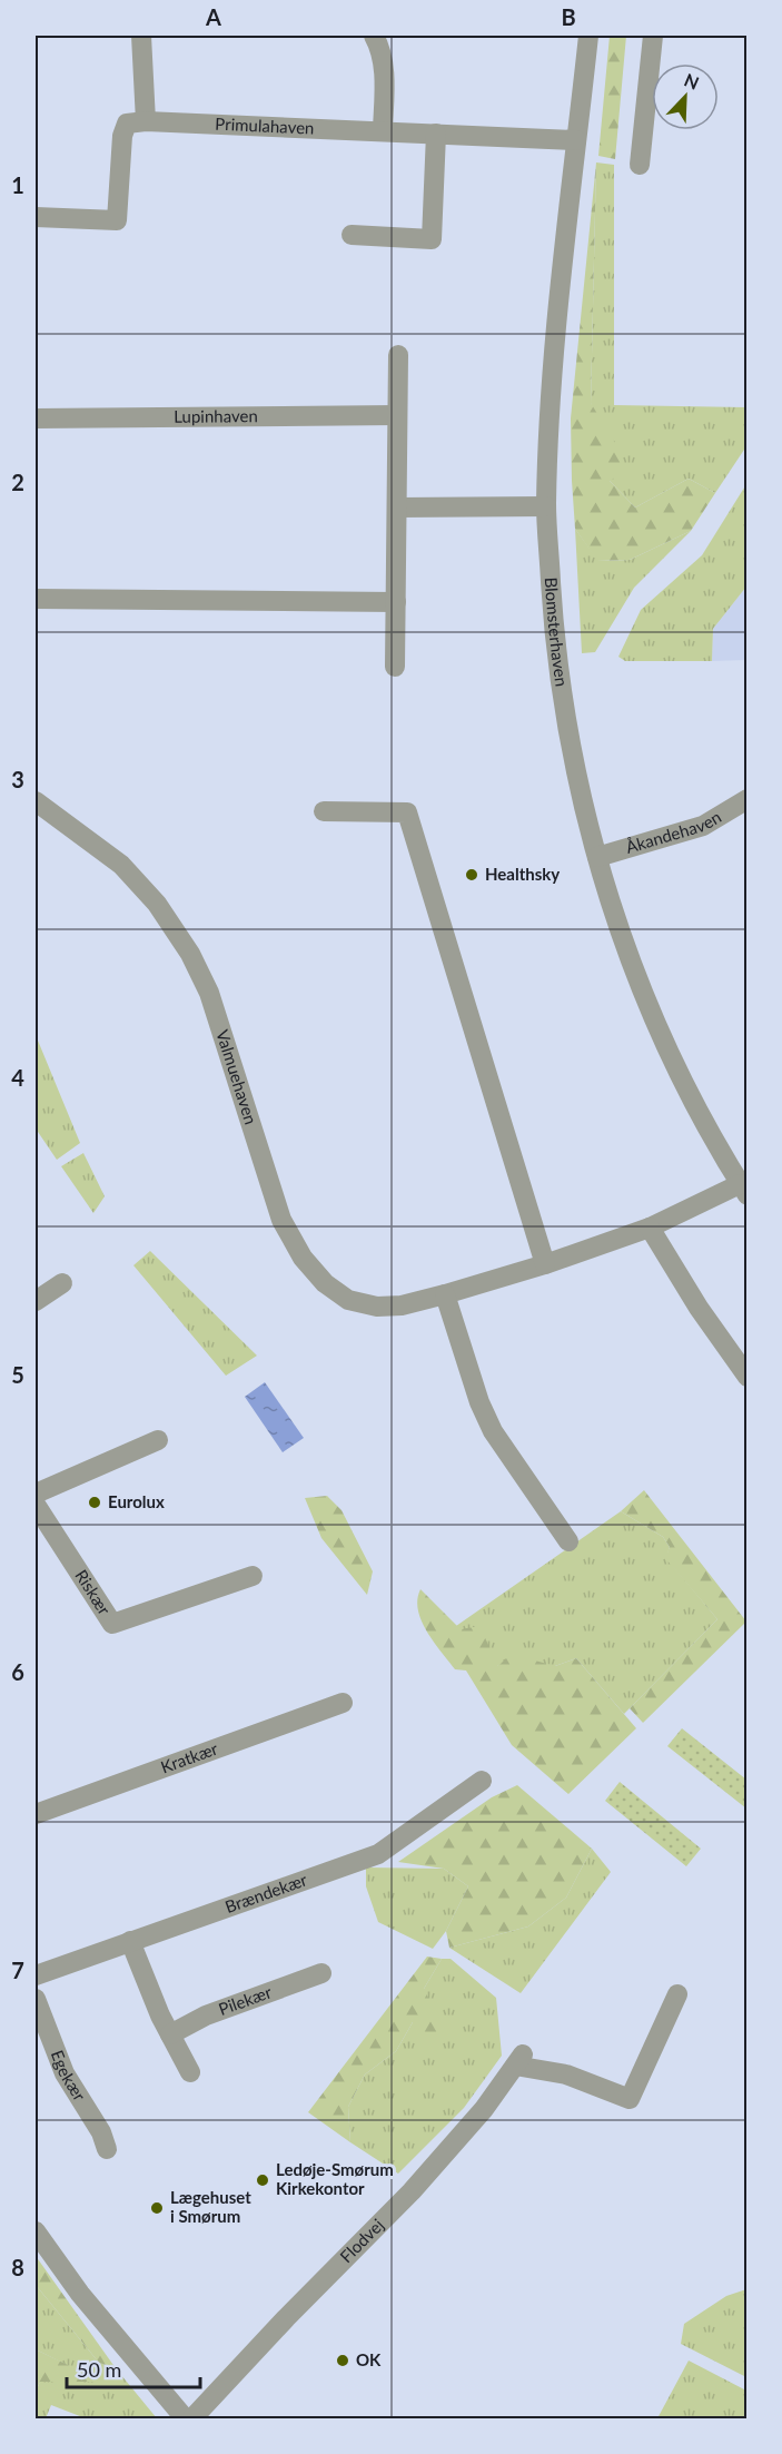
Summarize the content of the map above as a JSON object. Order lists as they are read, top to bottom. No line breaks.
{"streets":{"street":["Primulahaven","Lupinhaven","Blomsterhaven","Åkandehaven","Valmuehaven","Riskær","Kratkær","Brændekær","Pilekær","Egekær","Flodvej"]},"crossings":[["Primulahaven","Blomsterhaven"],["Blomsterhaven","Åkandehaven"],["Blomsterhaven","Valmuehaven"]],"places":["Healthsky","Eurolux","Ledøje-Smørum Kirkekontor","Lægehuset i Smørum","OK"],"scale_bar":"50 m","north":"top right","grid":{"columns":["A","B"],"rows":["1","2","3","4","5","6","7","8"]}}
